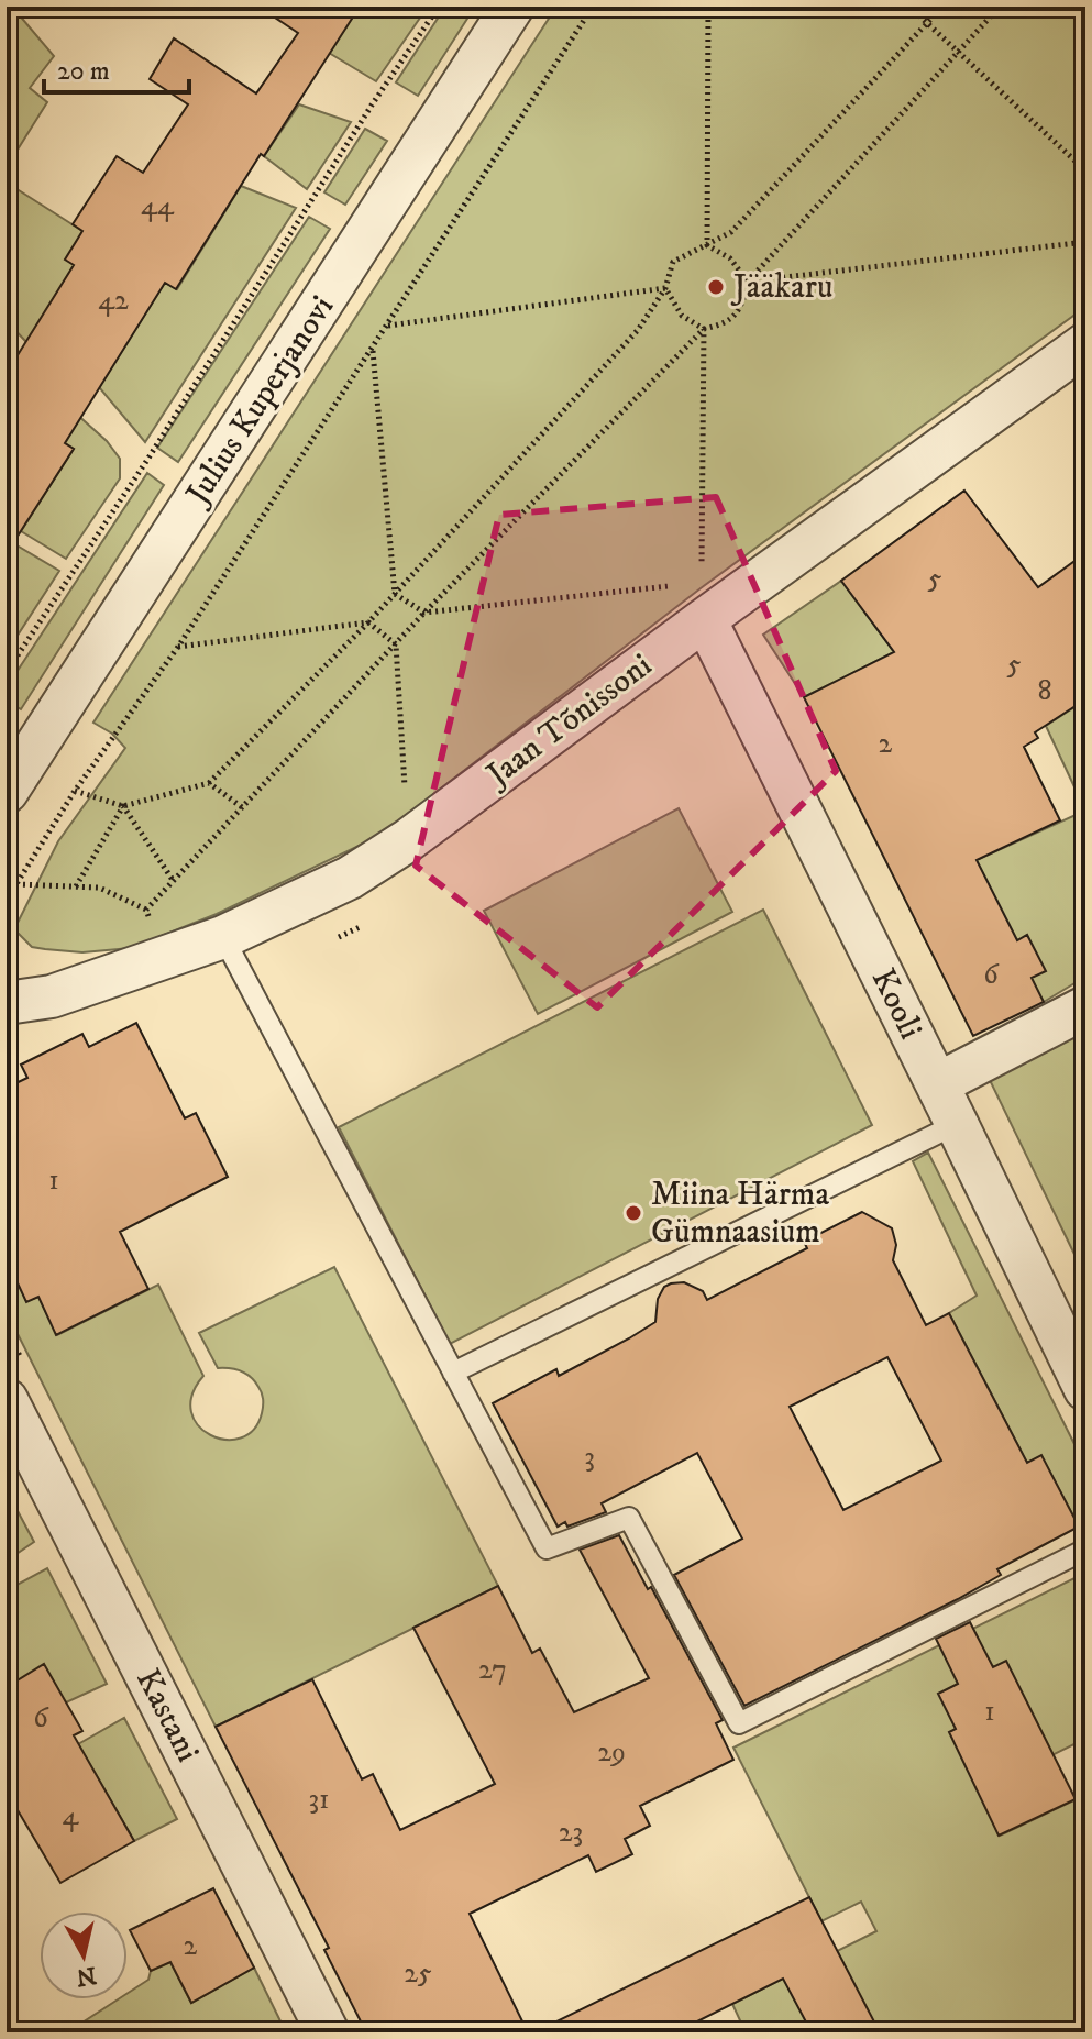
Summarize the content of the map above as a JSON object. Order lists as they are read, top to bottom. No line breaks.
{"streets":{"street":["Julius Kuperjanovi","Jaan Tõnissoni","Kooli","Kastani"]},"crossings":[["Jaan Tõnissoni","Kooli"]],"places":["Jääkaru","Miina Härma Gümnaasium"],"house_numbers":["44","42","5","5","8","2","6","1","3","27","1","6","29","31","4","23","2","25"],"scale_bar":"20 m","north":"bottom"}
